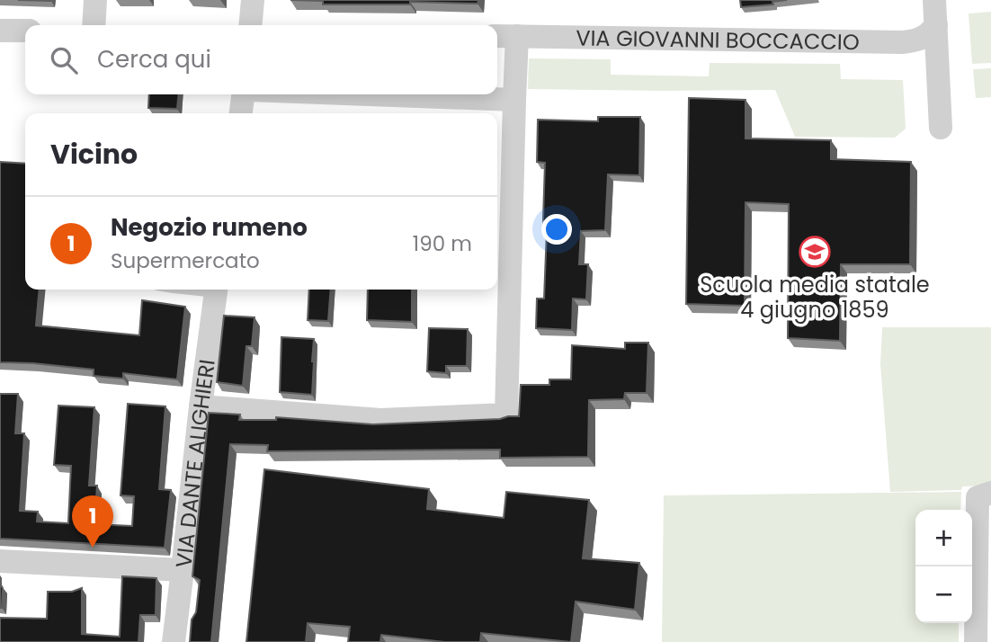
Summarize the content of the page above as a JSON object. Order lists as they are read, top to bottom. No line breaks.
{"streets":{"street":["VIA GIOVANNI BOCCACCIO","VIA DANTE ALIGHIERI"]},"places":{"school or university":["Scuola media statale 4 giugno 1859"]},"page":{"search":"Cerca qui","heading":"Vicino","list":[{"mark":"1","name":"Negozio rumeno","note":"Supermercato","value":"190 m"}],"pins":"1","map_buttons":["+","−"]}}
